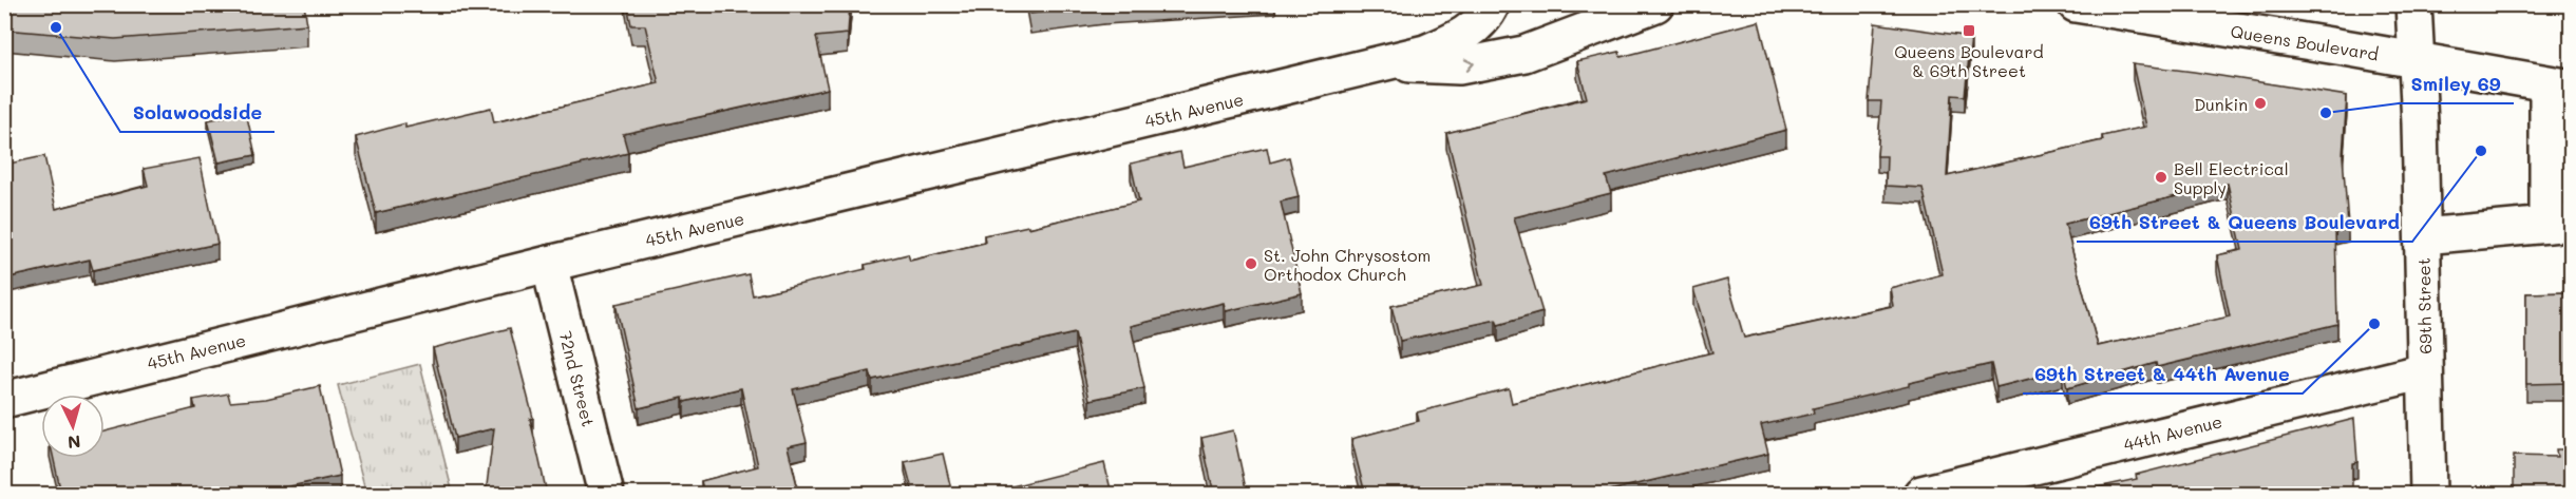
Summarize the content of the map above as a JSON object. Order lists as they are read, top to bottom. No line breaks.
{"streets":{"street":["Queens Boulevard","45th Avenue","69th Street","72nd Street","44th Avenue"]},"crossings":[["Queens Boulevard","69th Street"],["45th Avenue","72nd Street"],["69th Street","44th Avenue"]],"places":{"other":["Solawoodside","Dunkin","Smiley 69","69th Street & Queens Boulevard","Bell Electrical Supply","St. John Chrysostom Orthodox Church","69th Street & 44th Avenue"],"transit":["Queens Boulevard & 69th Street"]},"north":"bottom"}
